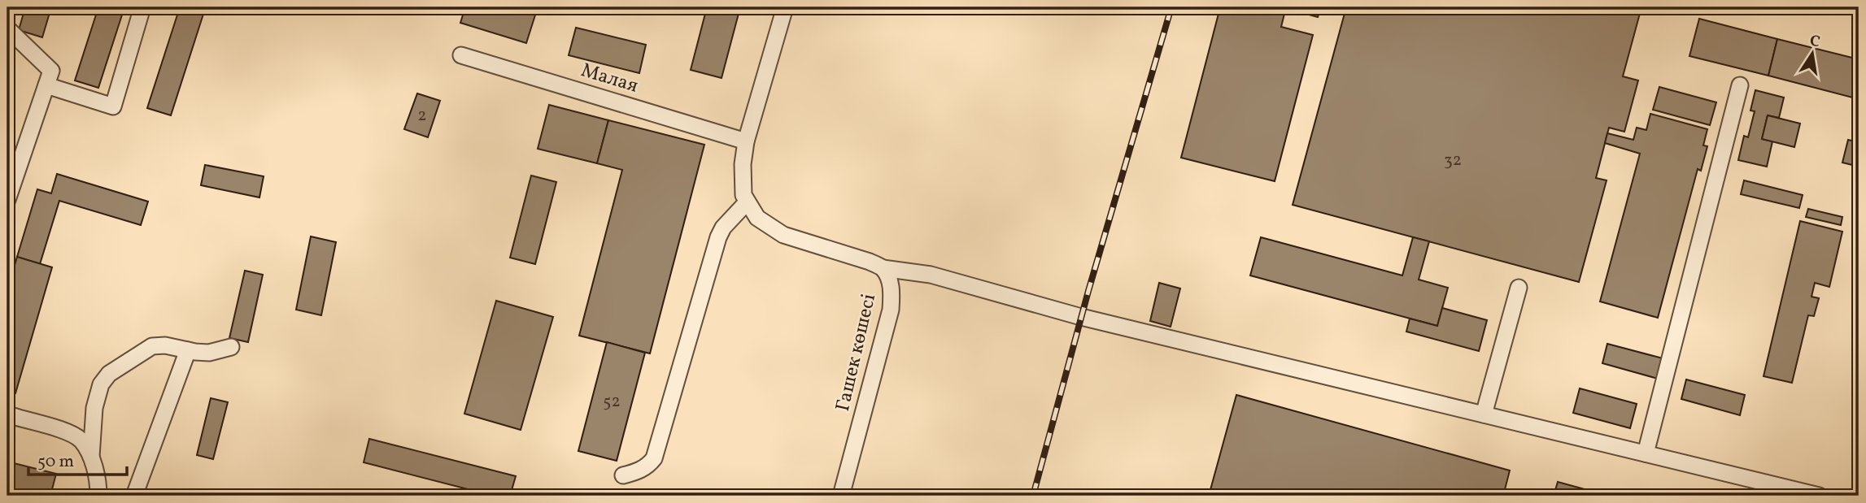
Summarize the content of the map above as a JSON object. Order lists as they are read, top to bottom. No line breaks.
{"streets":{"street":["Малая","Гашек көшесі"]},"house_numbers":["2","32","52"],"scale_bar":"50 m","north":"top"}
